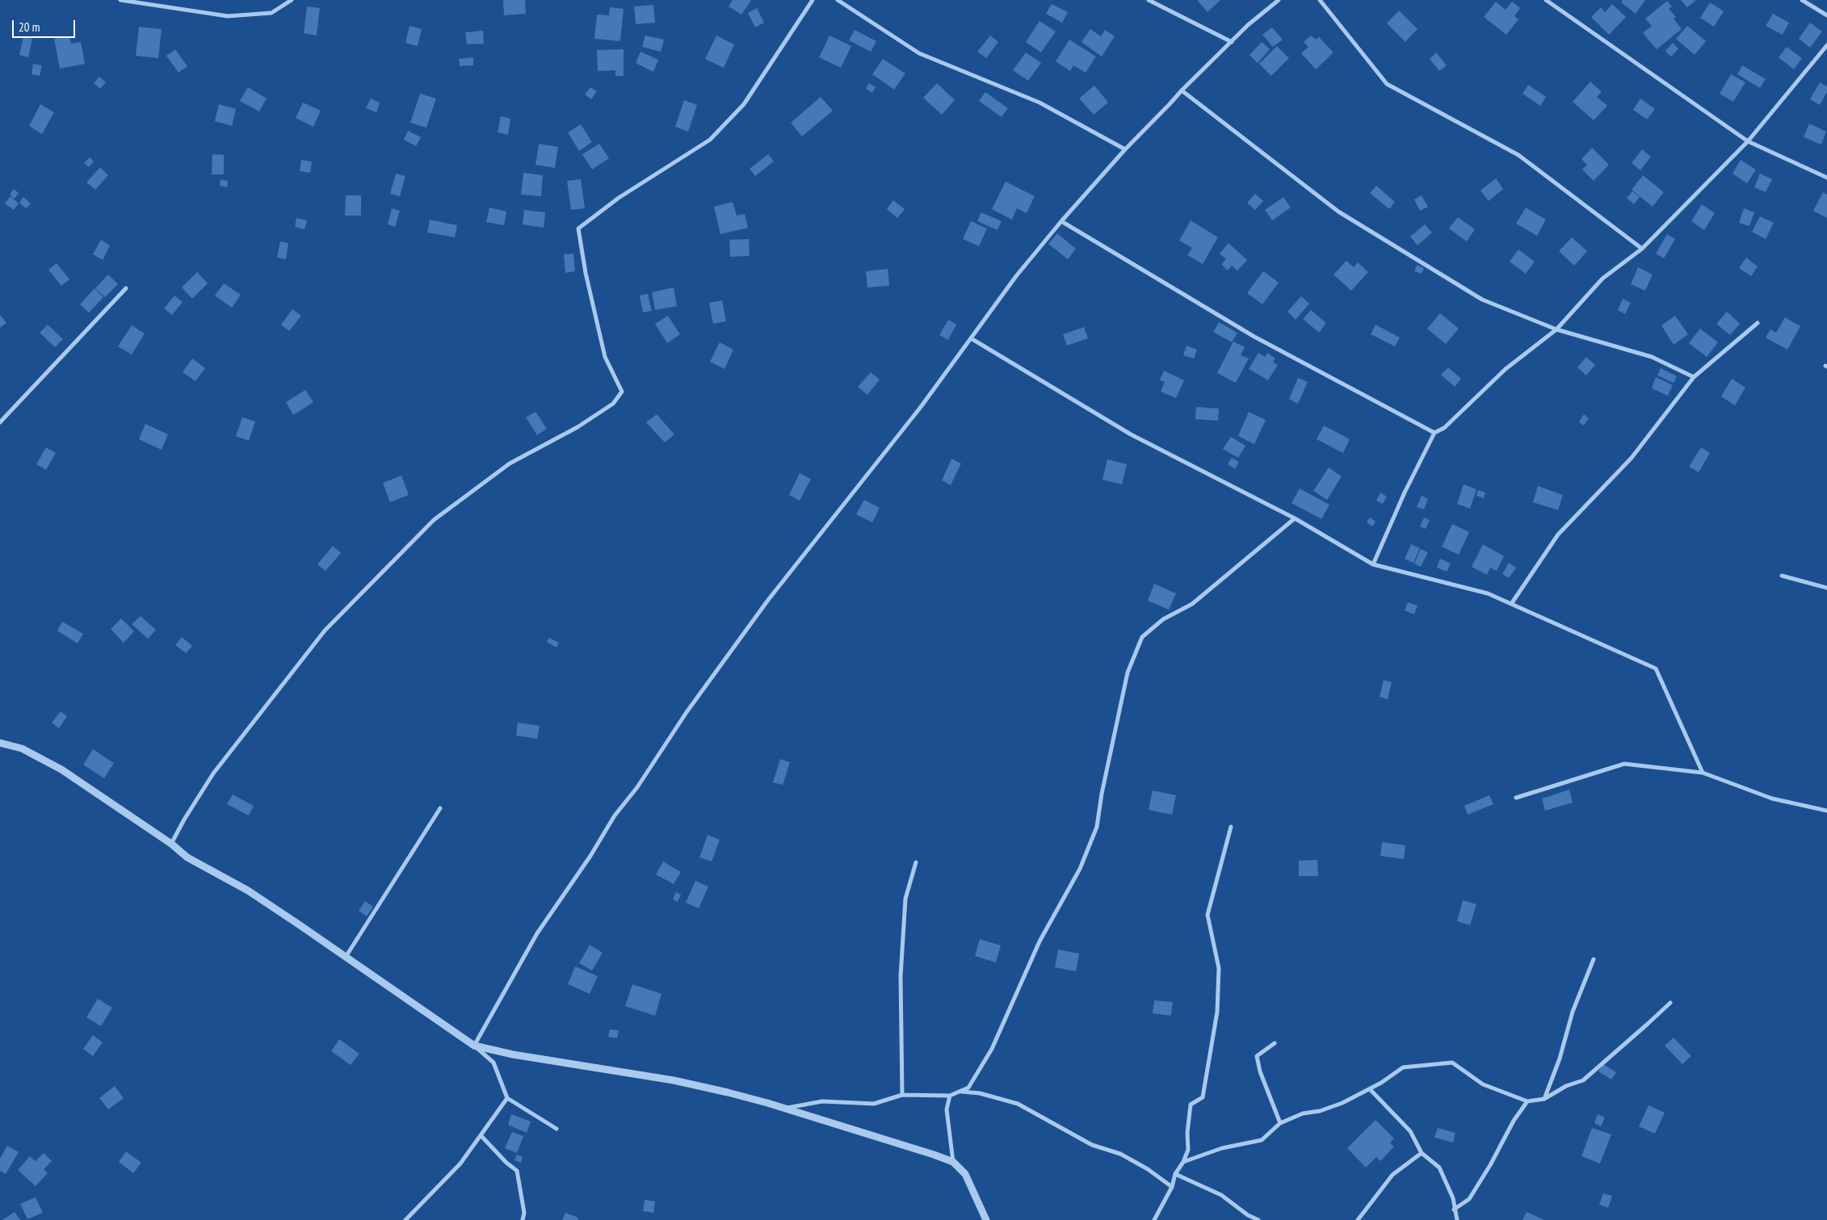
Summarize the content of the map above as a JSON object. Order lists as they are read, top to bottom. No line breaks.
{"scale_bar":"20 m"}
